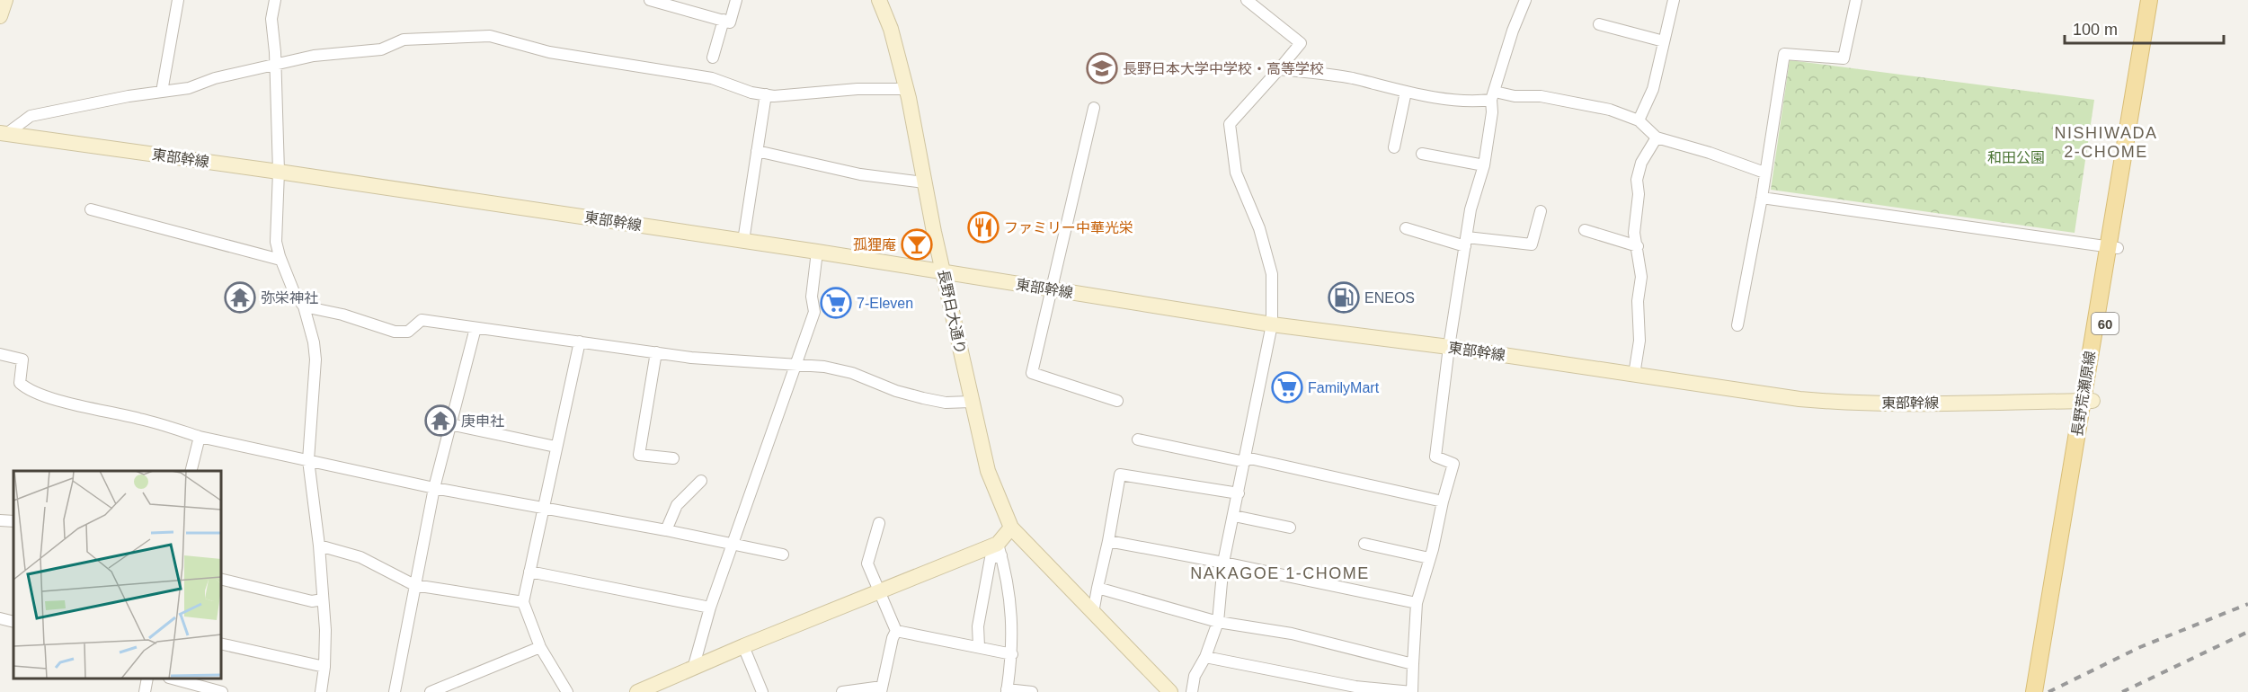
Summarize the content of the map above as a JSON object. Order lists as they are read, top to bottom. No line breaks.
{"streets":{"main road":["60","長野荒瀬原線"],"street":["東部幹線","長野日大通り"]},"crossings":[["東部幹線","長野日大通り"],["東部幹線","長野荒瀬原線"]],"districts":["NISHIWADA 2-CHOME","NAKAGOE 1-CHOME"],"parks":["和田公園"],"places":{"school or university":["長野日本大学中学校・高等学校"],"restaurant":["ファミリー中華光栄"],"bar":["孤狸庵"],"temple":["弥栄神社","庚申社"],"fuel station":["ENEOS"],"supermarket":["7-Eleven","FamilyMart"]},"scale_bar":"100 m"}
